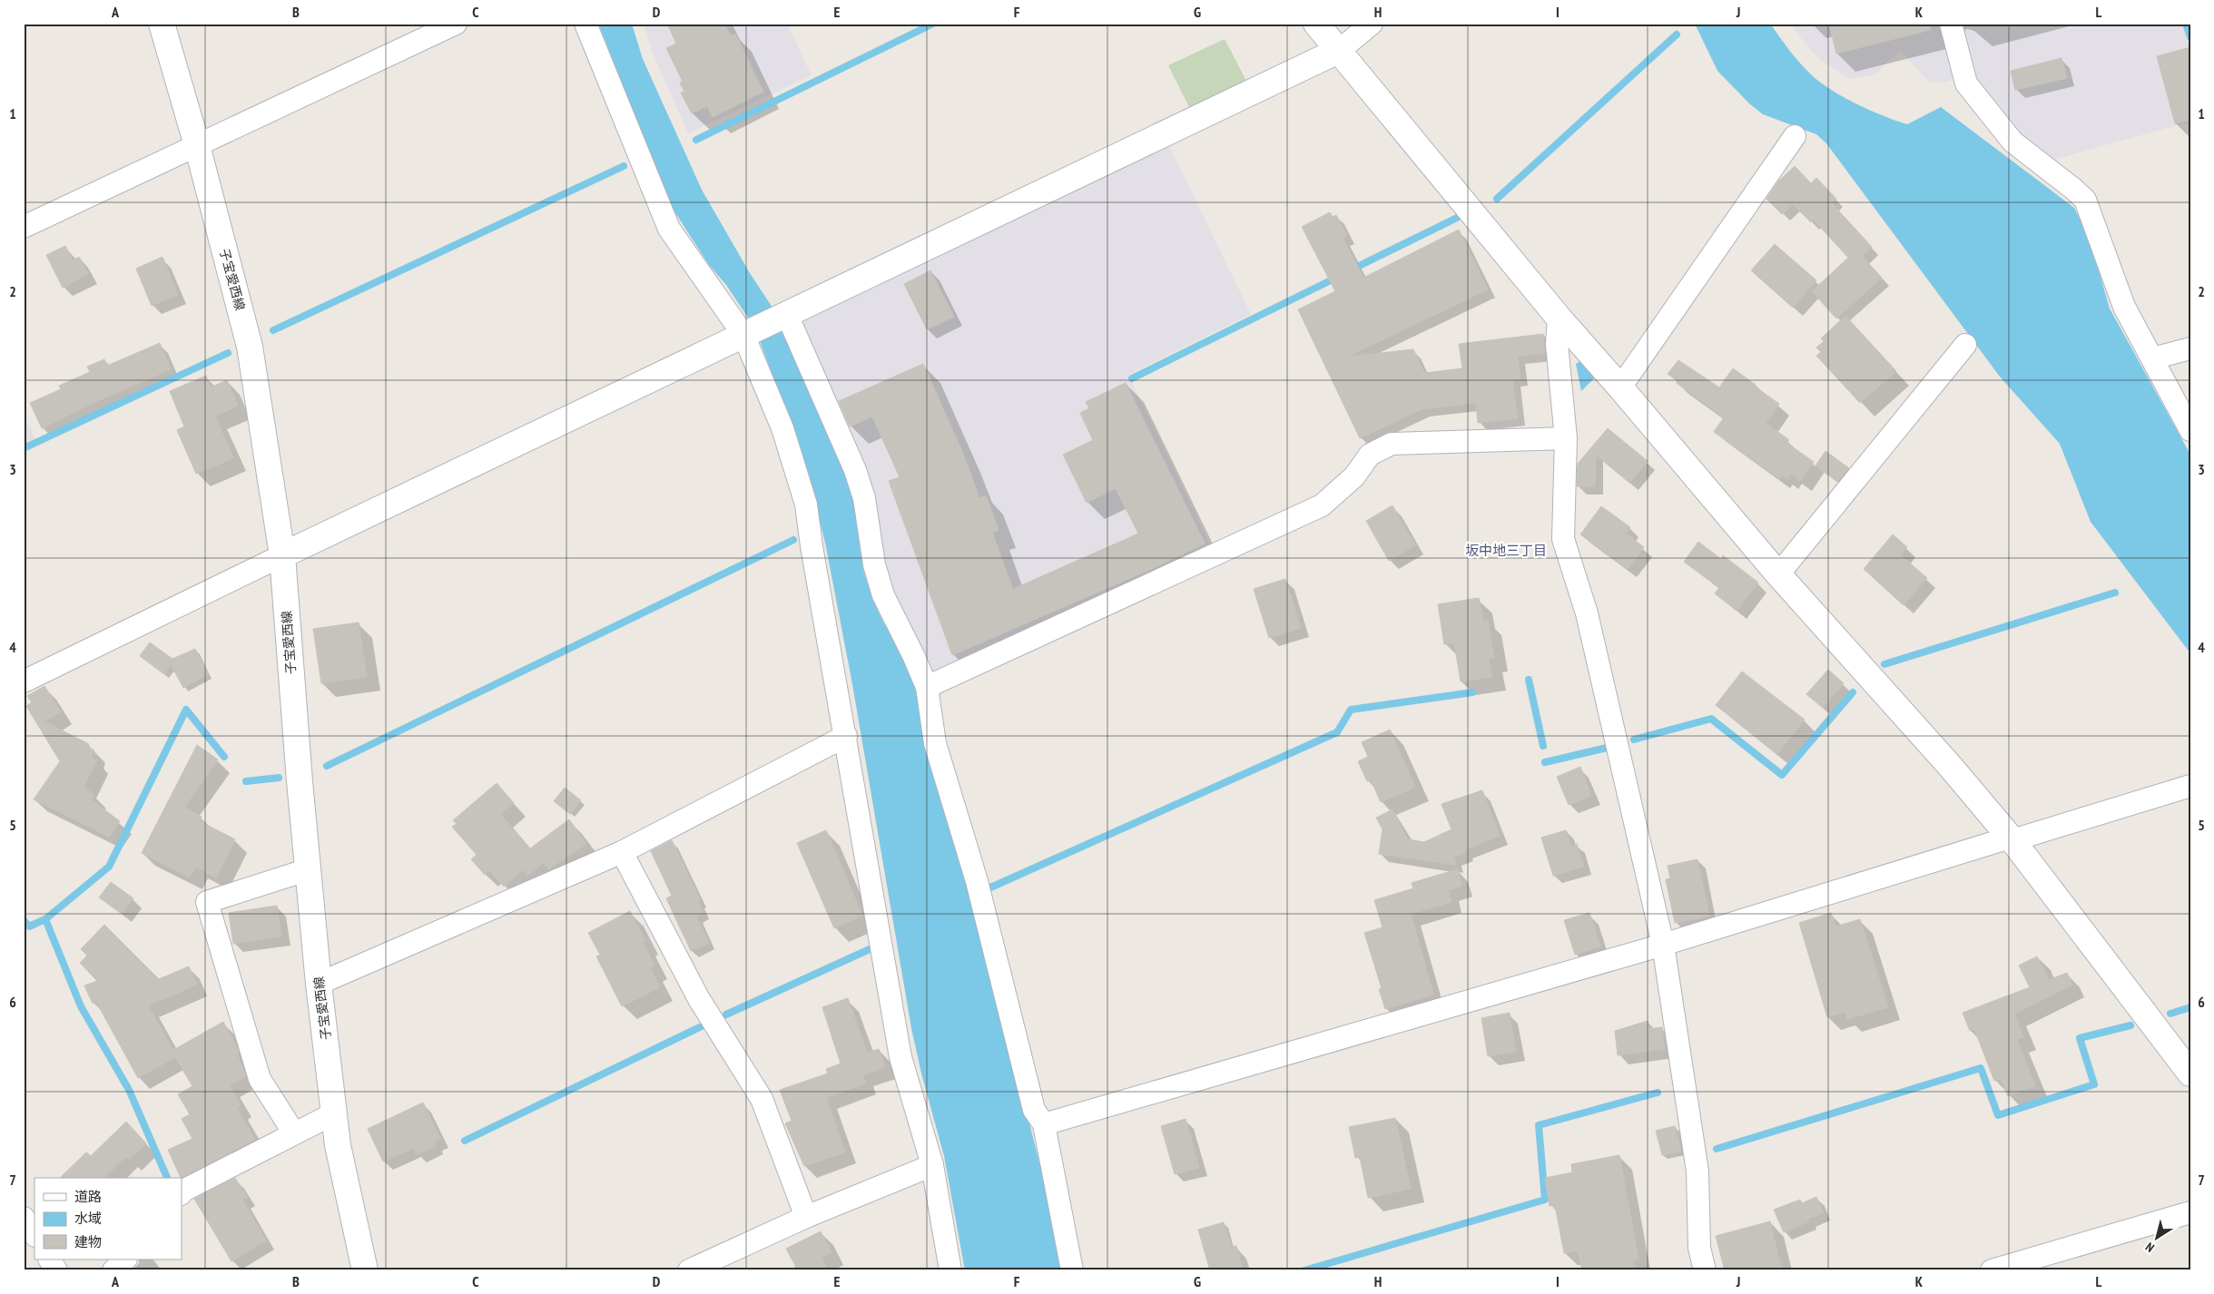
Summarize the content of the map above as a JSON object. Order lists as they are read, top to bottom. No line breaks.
{"streets":{"street":["子宝愛西線"]},"districts":["坂中地三丁目"],"legend":["道路","水域","建物"],"north":"bottom left","grid":{"columns":["A","B","C","D","E","F","G","H","I","J","K","L"],"rows":["1","2","3","4","5","6","7"]}}
